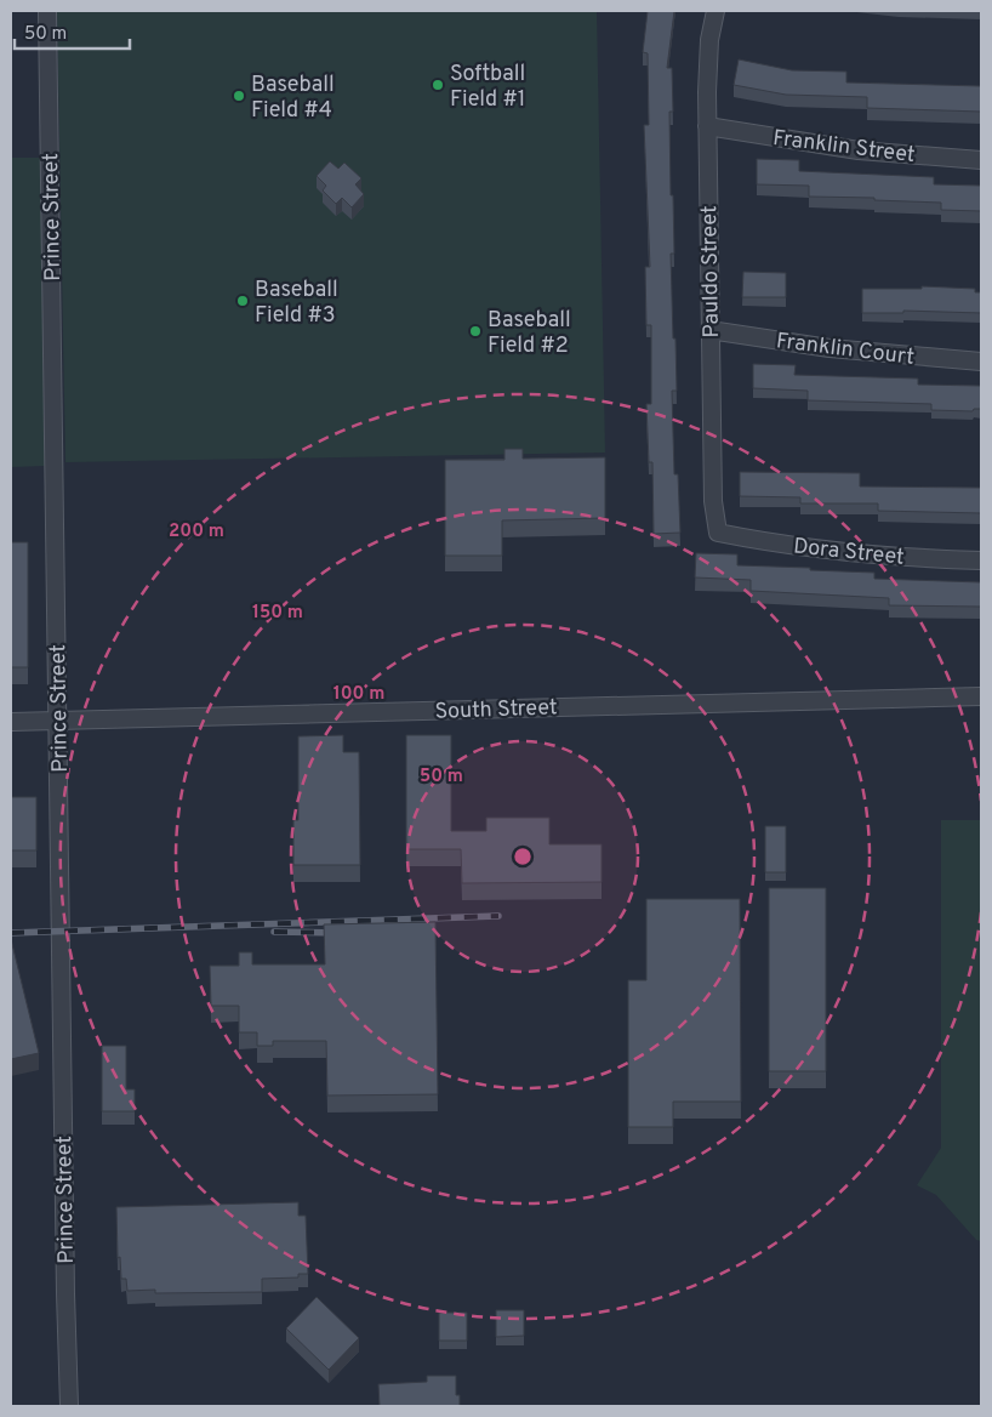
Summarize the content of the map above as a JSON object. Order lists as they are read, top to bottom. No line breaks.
{"streets":{"street":["Franklin Street","Prince Street","Pauldo Street","Franklin Court","Dora Street","South Street"]},"crossings":[["Franklin Street","Pauldo Street"],["Prince Street","South Street"],["Pauldo Street","Franklin Court"],["Pauldo Street","Dora Street"]],"places":["Softball Field #1","Baseball Field #4","Baseball Field #3","Baseball Field #2"],"scale_bar":"50 m","rings":["200 m","150 m","100 m","50 m"]}
